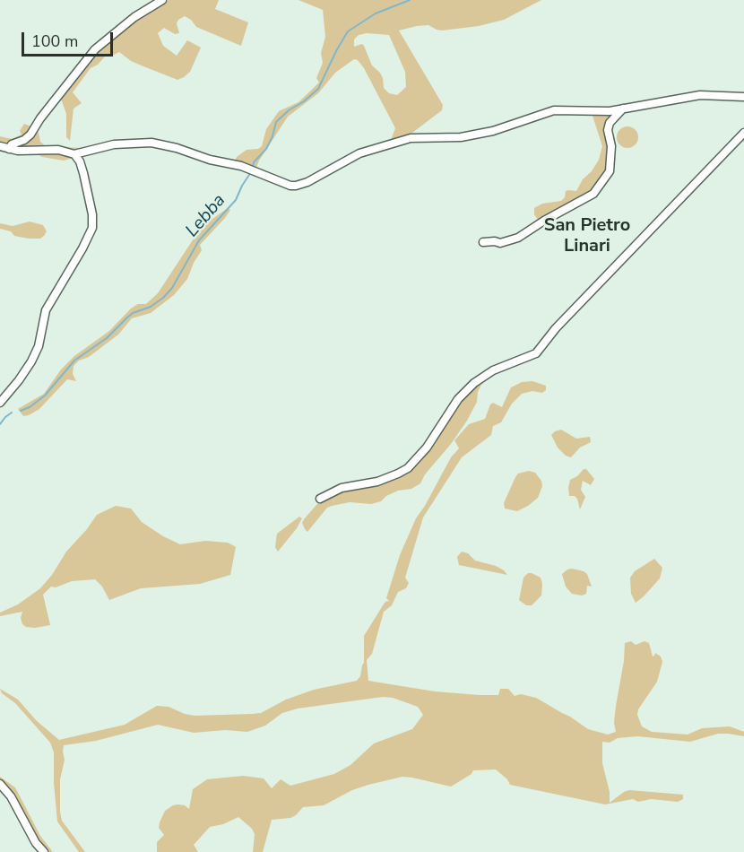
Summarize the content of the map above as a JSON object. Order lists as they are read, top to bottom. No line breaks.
{"districts":["San Pietro Linari"],"water":["Lebba"],"scale_bar":"100 m"}
